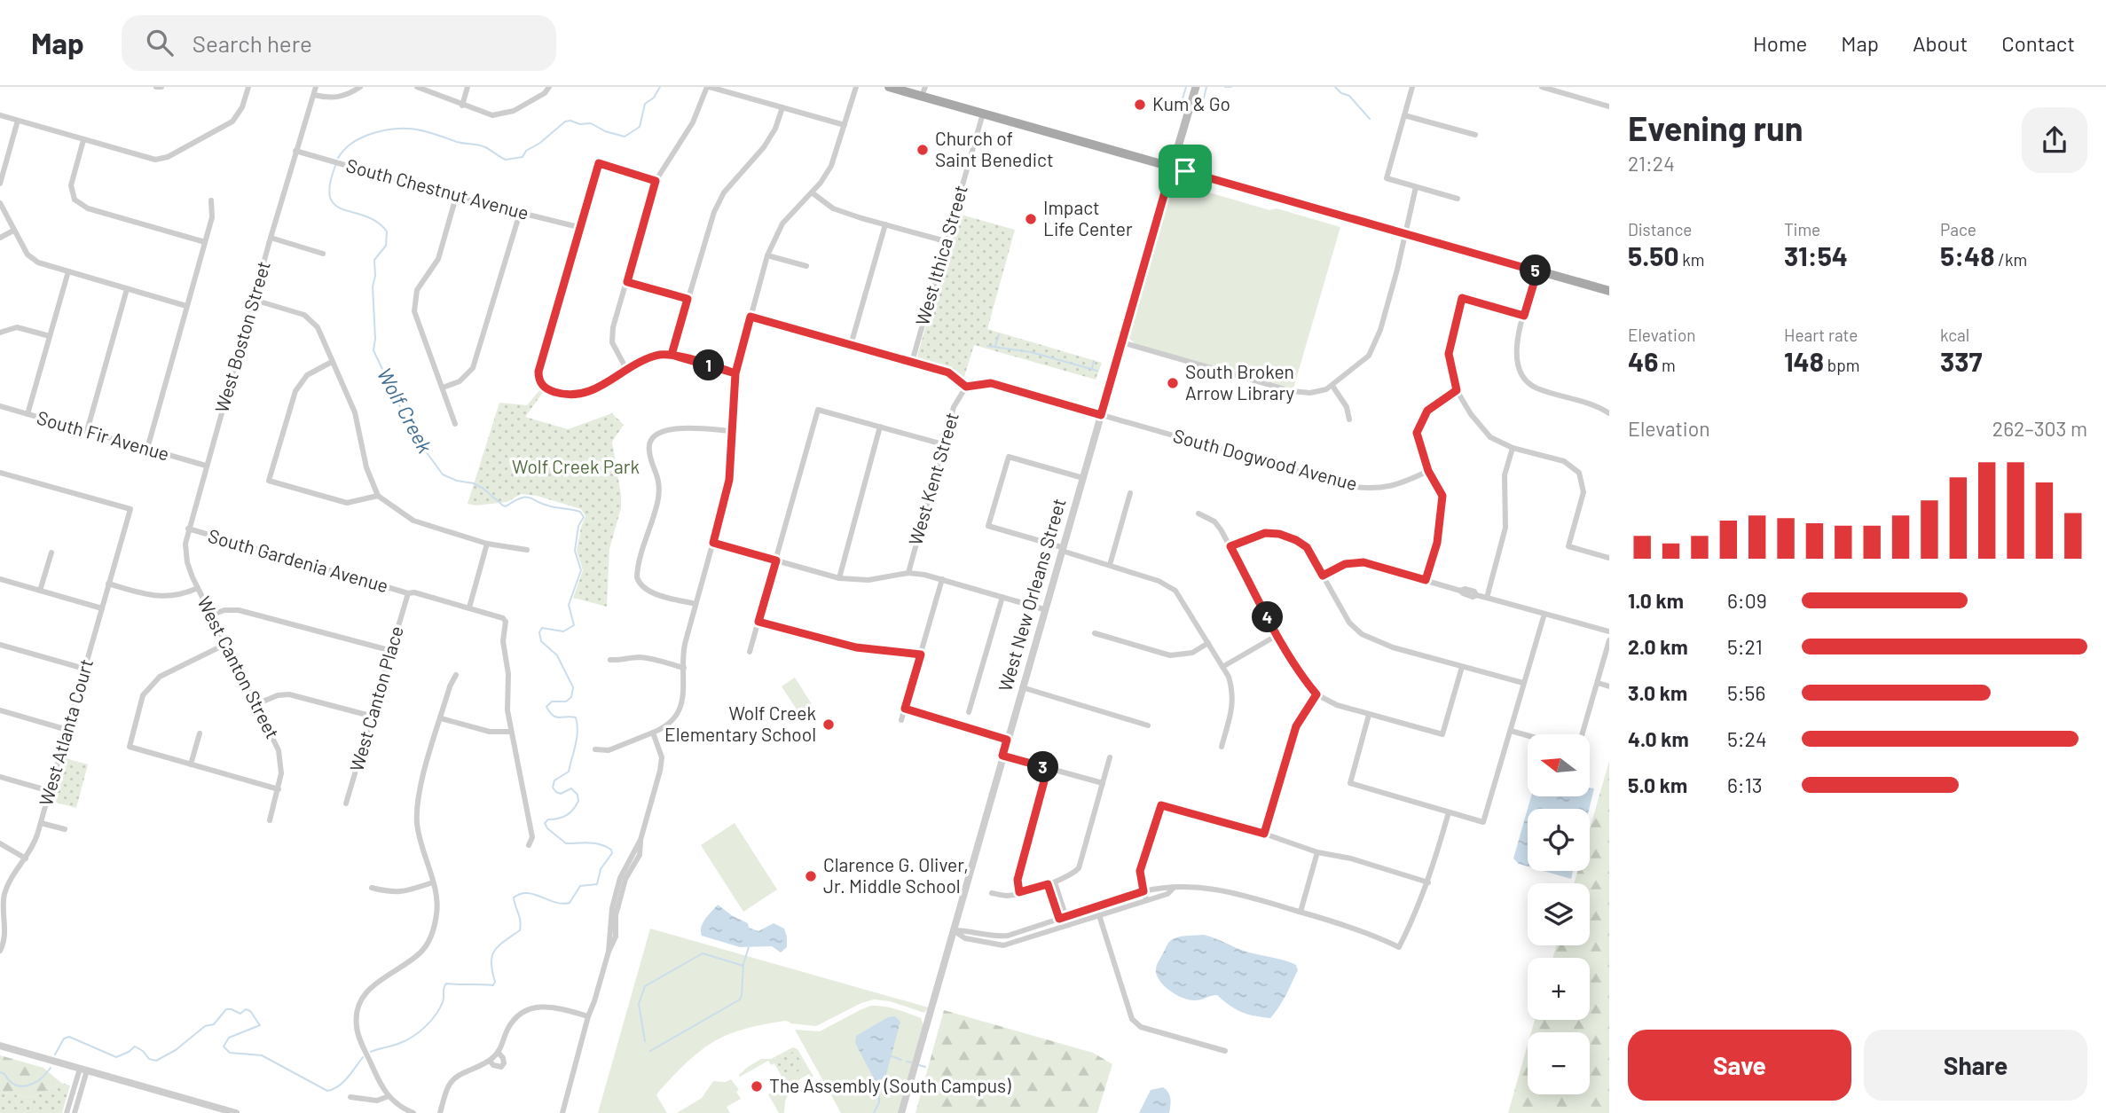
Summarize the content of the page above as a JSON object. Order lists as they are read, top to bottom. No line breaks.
{"streets":{"main road":["West New Orleans Street"],"street":["South Chestnut Avenue","West Ithica Street","West Boston Street","South Fir Avenue","South Dogwood Avenue","West Kent Street","South Gardenia Avenue","West Canton Street","West Canton Place","West Atlanta Court"]},"crossings":[["South Chestnut Avenue","West Boston Street"],["West Boston Street","South Fir Avenue"],["West Boston Street","South Gardenia Avenue"],["West Boston Street","West Canton Street"],["South Dogwood Avenue","West New Orleans Street"],["South Gardenia Avenue","West Canton Place"]],"water":["Wolf Creek"],"parks":["Wolf Creek Park"],"places":["Kum & Go","Church of Saint Benedict","Impact Life Center","South Broken Arrow Library","Wolf Creek Elementary School","Clarence G. Oliver, Jr. Middle School","The Assembly (South Campus)"],"north":"left","page":{"header":"Map","search":"Search here","nav":["Home","Map","About","Contact"],"heading":["Evening run","21:24"],"stats":[["Distance","5.50 km"],["Time","31:54"],["Pace","5:48 /km"],["Elevation","46 m"],["Heart rate","148 bpm"],["kcal","337"]],"pins":["5","1","4","3"],"chart":["Elevation","262–303 m"],"list":[{"name":"1.0 km","note":"6:09"},{"name":"2.0 km","note":"5:21"},{"name":"3.0 km","note":"5:56"},{"name":"4.0 km","note":"5:24"},{"name":"5.0 km","note":"6:13"}],"map_buttons":["+","−"],"buttons":["Save","Share"]}}
